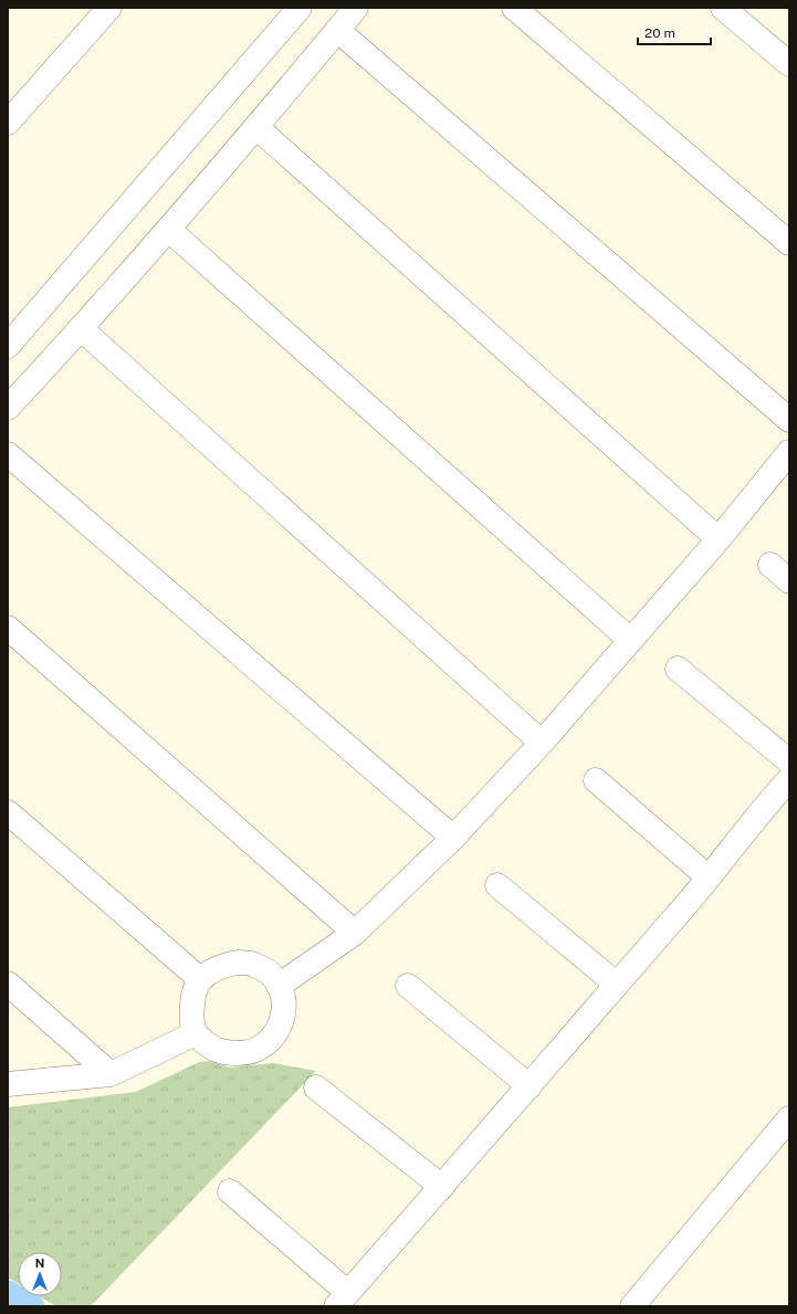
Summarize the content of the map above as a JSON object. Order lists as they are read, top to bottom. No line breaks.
{"scale_bar":"20 m","north":"top"}
